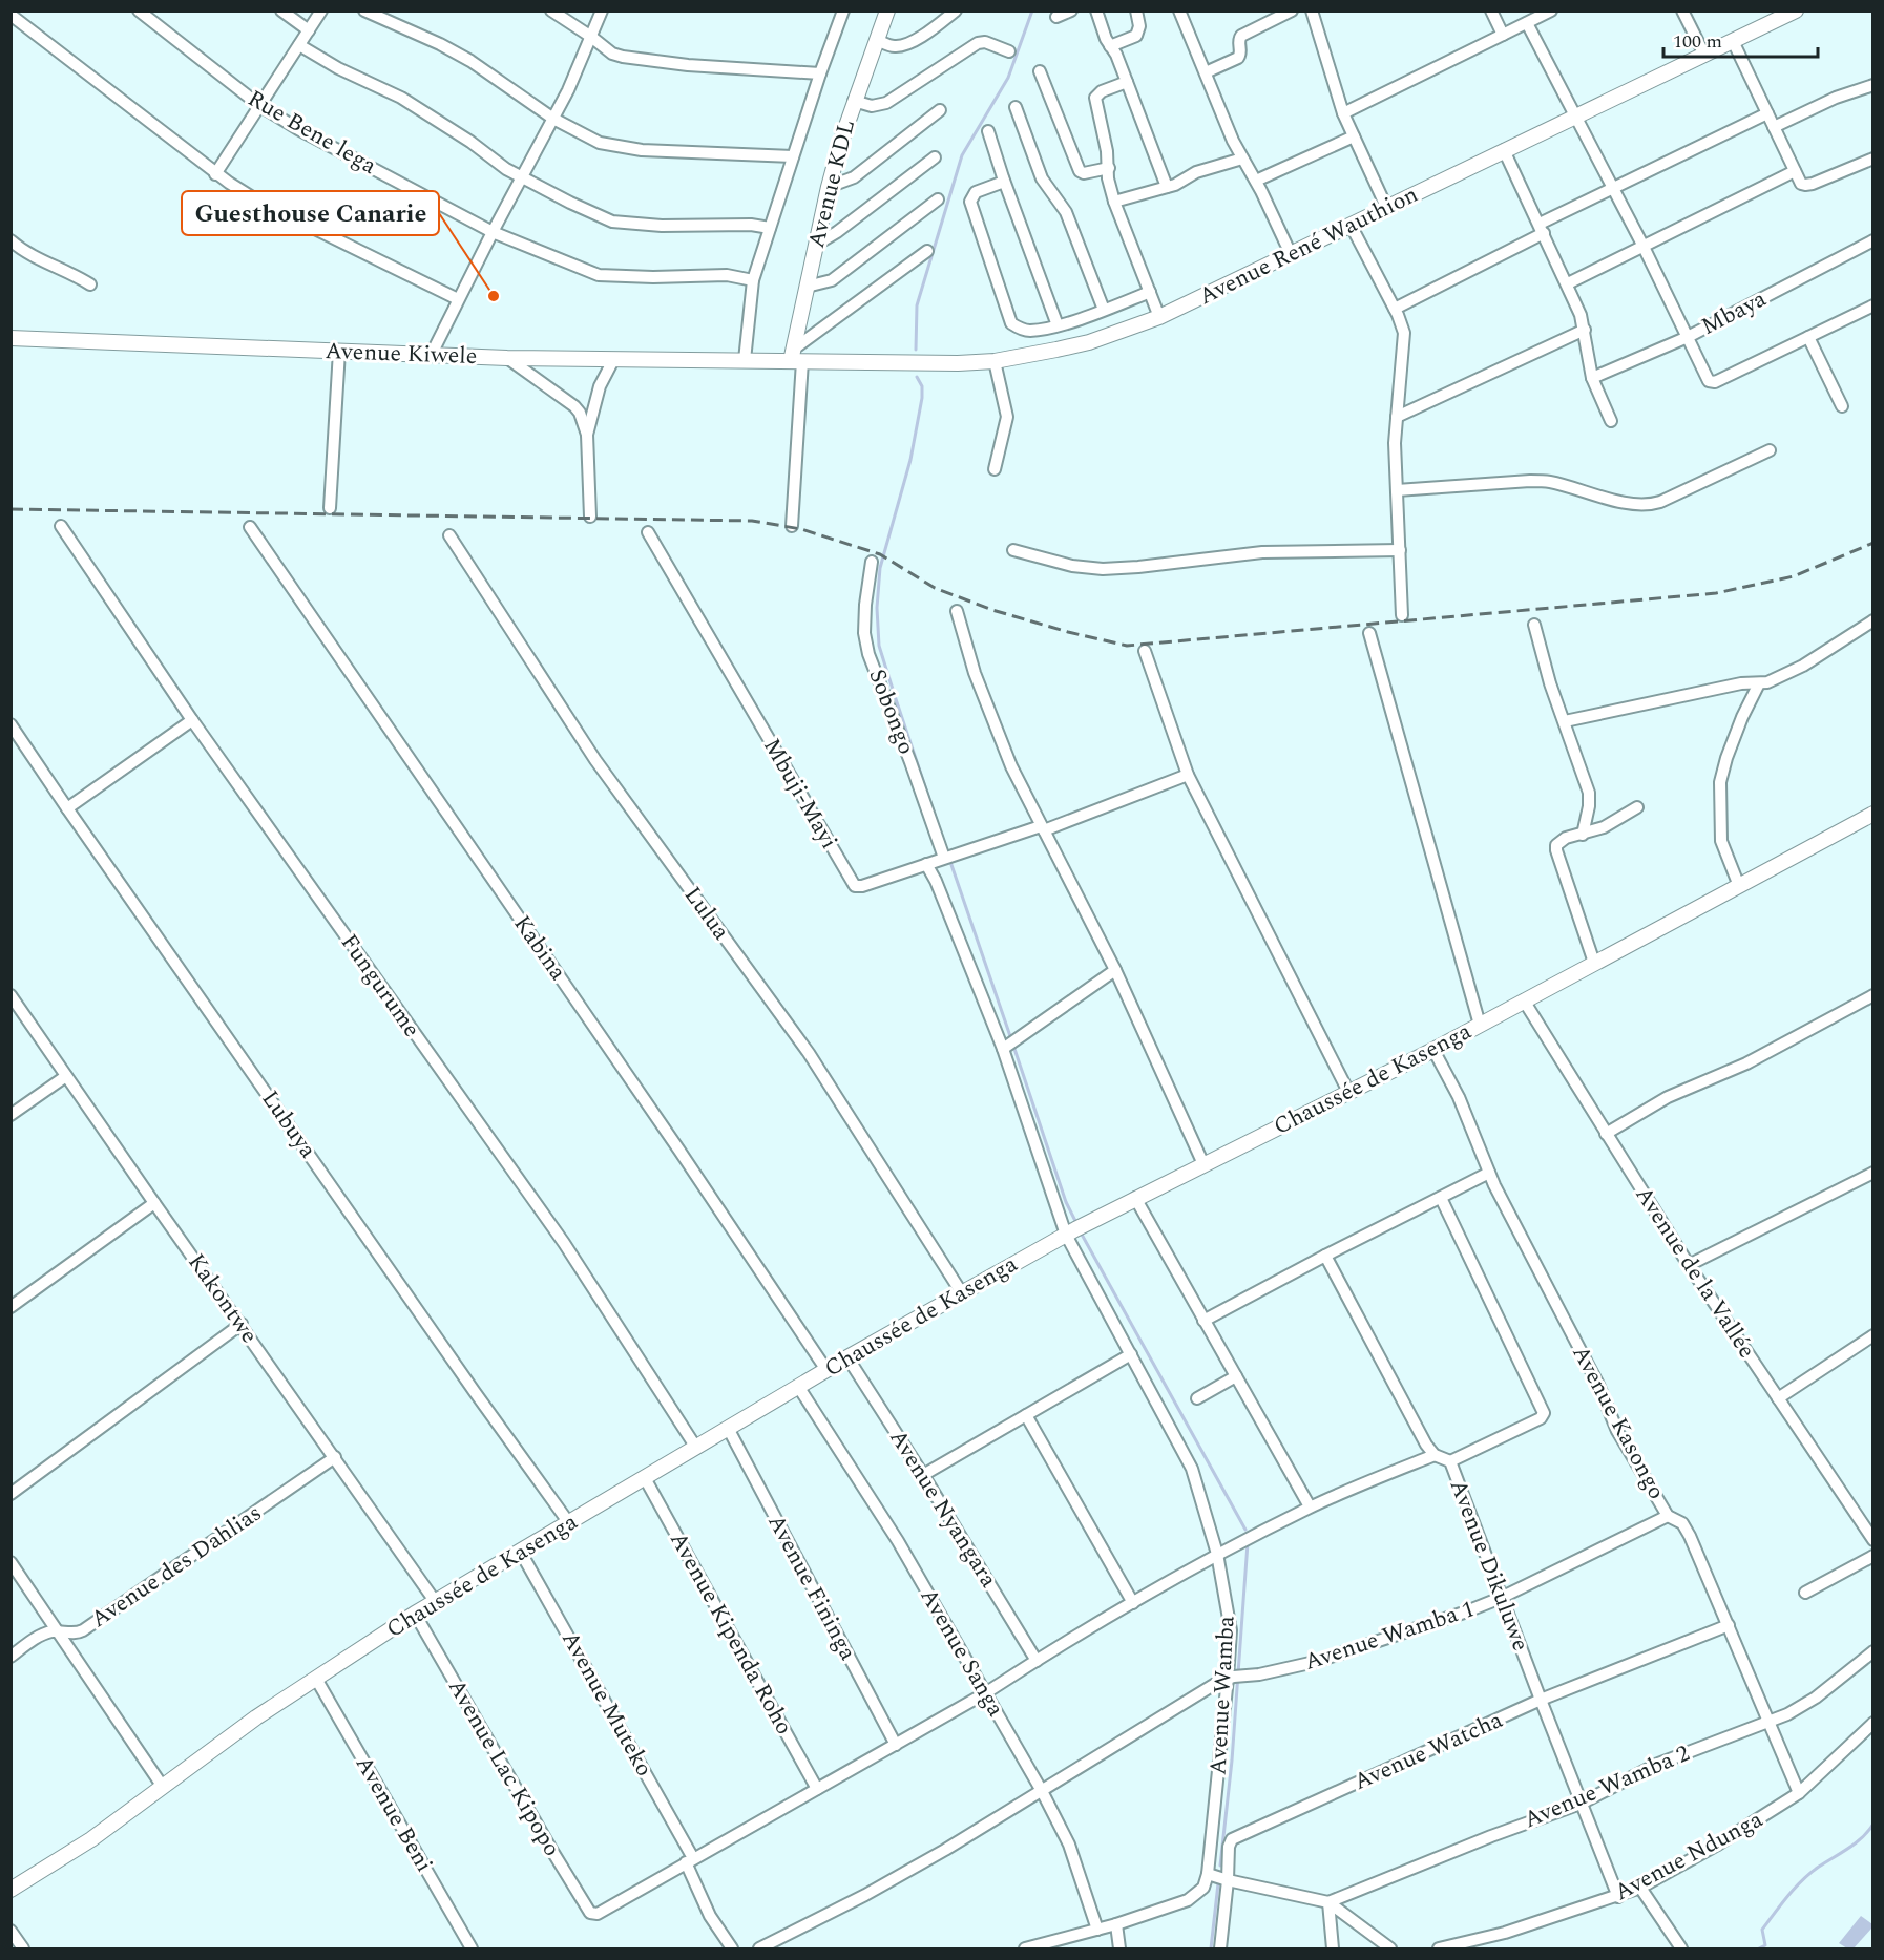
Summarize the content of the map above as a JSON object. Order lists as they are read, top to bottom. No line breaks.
{"streets":{"street":["Rue Bene lega","Avenue KDL","Avenue René Wauthion","Mbaya","Avenue Kiwele","Sobongo","Mbuji-Mayi","Lulua","Kabina","Fungurume","Chaussée de Kasenga","Lubuya","Avenue de la Vallée","Kakontwe","Avenue Kasongo","Avenue Nyangara","Avenue Dikuluwe","Avenue des Dahlias","Avenue Fininga","Avenue Kipenda Roho","Avenue Wamba 1","Avenue Sanga","Avenue Wamba","Avenue Muteko","Avenue Watcha","Avenue Lac Kipopo","Avenue Wamba 2","Avenue Beni","Avenue Ndunga"]},"crossings":[["Avenue KDL","Avenue René Wauthion"],["Avenue KDL","Avenue Kiwele"],["Avenue René Wauthion","Avenue Kiwele"],["Sobongo","Mbuji-Mayi"],["Mbuji-Mayi","Avenue Wamba"],["Lulua","Chaussée de Kasenga"],["Kabina","Chaussée de Kasenga"],["Fungurume","Chaussée de Kasenga"],["Chaussée de Kasenga","Lubuya"],["Chaussée de Kasenga","Avenue de la Vallée"],["Chaussée de Kasenga","Kakontwe"],["Chaussée de Kasenga","Avenue Kasongo"],["Chaussée de Kasenga","Avenue Nyangara"],["Chaussée de Kasenga","Avenue Fininga"],["Chaussée de Kasenga","Avenue Kipenda Roho"],["Chaussée de Kasenga","Avenue Sanga"],["Chaussée de Kasenga","Avenue Wamba"],["Chaussée de Kasenga","Avenue Muteko"],["Chaussée de Kasenga","Avenue Lac Kipopo"],["Chaussée de Kasenga","Avenue Beni"],["Kakontwe","Avenue des Dahlias"],["Avenue Kasongo","Avenue Wamba 1"],["Avenue Kasongo","Avenue Watcha"],["Avenue Kasongo","Avenue Wamba 2"],["Avenue Kasongo","Avenue Ndunga"],["Avenue Dikuluwe","Avenue Wamba 1"],["Avenue Dikuluwe","Avenue Watcha"],["Avenue Dikuluwe","Avenue Wamba 2"],["Avenue Dikuluwe","Avenue Ndunga"],["Avenue Wamba 1","Avenue Sanga"],["Avenue Wamba 1","Avenue Wamba"],["Avenue Muteko","Avenue Lac Kipopo"]],"places":["Guesthouse Canarie"],"scale_bar":"100 m"}
